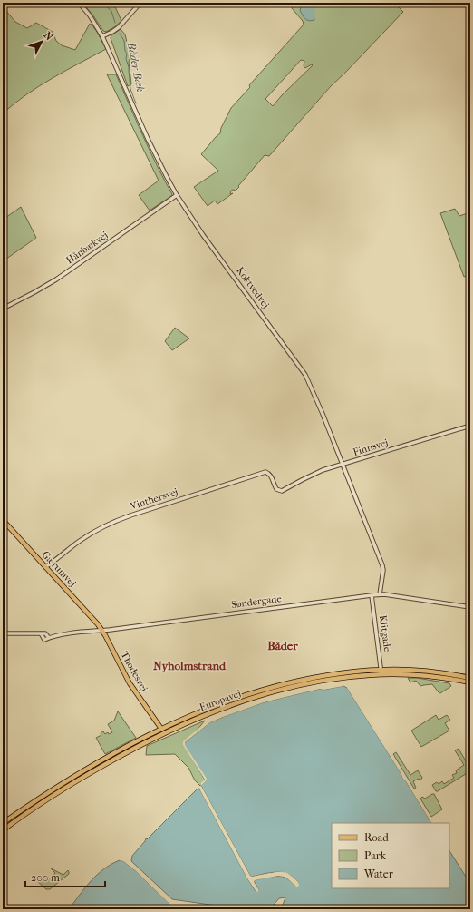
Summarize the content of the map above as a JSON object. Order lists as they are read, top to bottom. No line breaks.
{"streets":{"main road":["Gærumvej","Thodesvej","Europavej"],"street":["Hånbækvej","Koktvedvej","Finnsvej","Vinthersvej","Søndergade","Klitgade"]},"crossings":[["Hånbækvej","Koktvedvej"],["Koktvedvej","Finnsvej"],["Koktvedvej","Søndergade"],["Finnsvej","Vinthersvej"],["Vinthersvej","Gærumvej"],["Gærumvej","Søndergade"],["Gærumvej","Thodesvej"],["Søndergade","Klitgade"],["Søndergade","Thodesvej"],["Klitgade","Europavej"],["Thodesvej","Europavej"]],"districts":["Båder","Nyholmstrand"],"water":["Båder Bæk"],"legend":["Road","Park","Water"],"scale_bar":"200 m","north":"top right"}
